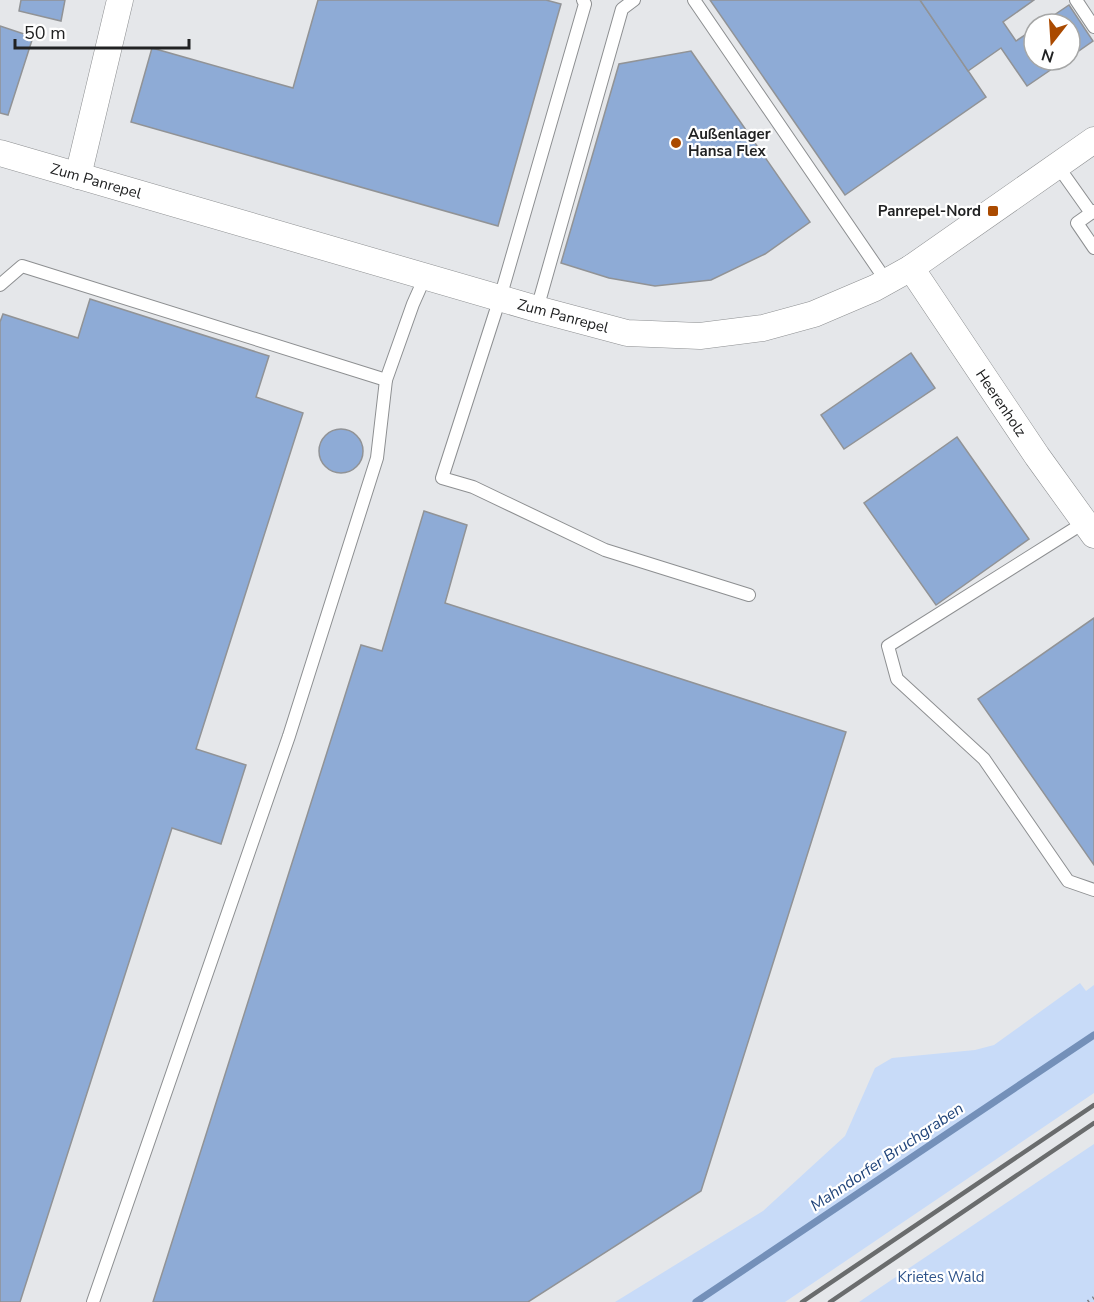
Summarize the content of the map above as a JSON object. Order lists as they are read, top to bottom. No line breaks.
{"streets":{"street":["Zum Panrepel","Heerenholz"]},"crossings":[["Zum Panrepel","Heerenholz"]],"water":["Mahndorfer Bruchgraben"],"parks":["Krietes Wald"],"places":{"other":["Außenlager Hansa Flex"],"transit":["Panrepel-Nord"]},"scale_bar":"50 m","north":"bottom"}
